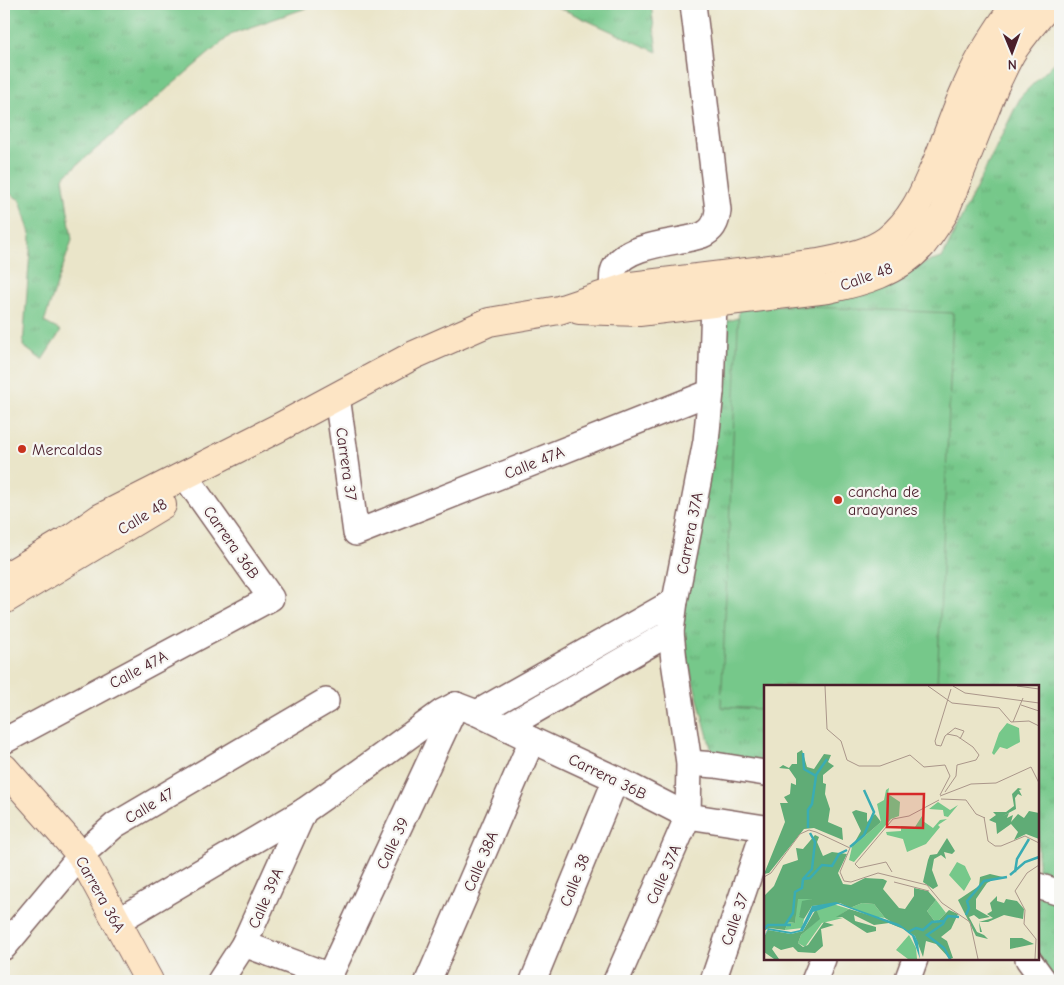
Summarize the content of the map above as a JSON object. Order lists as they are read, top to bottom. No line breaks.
{"streets":{"main road":["Calle 48","Carrera 36A"],"street":["Calle 47A","Carrera 37","Carrera 37A","Carrera 36B","Calle 47","Calle 39","Calle 38A","Calle 37A","Calle 38","Calle 39A","Calle 37"]},"crossings":[["Calle 48","Carrera 37"],["Calle 48","Carrera 37A"],["Calle 48","Carrera 36B"],["Calle 47A","Carrera 37"],["Calle 47A","Carrera 37A"],["Calle 47A","Carrera 36B"],["Carrera 37A","Calle 37A"],["Carrera 36B","Calle 39"],["Carrera 36B","Calle 38A"],["Carrera 36B","Calle 37A"],["Carrera 36B","Calle 38"],["Calle 47","Carrera 36A"]],"places":["Mercaldas","cancha de araayanes"],"north":"bottom"}
